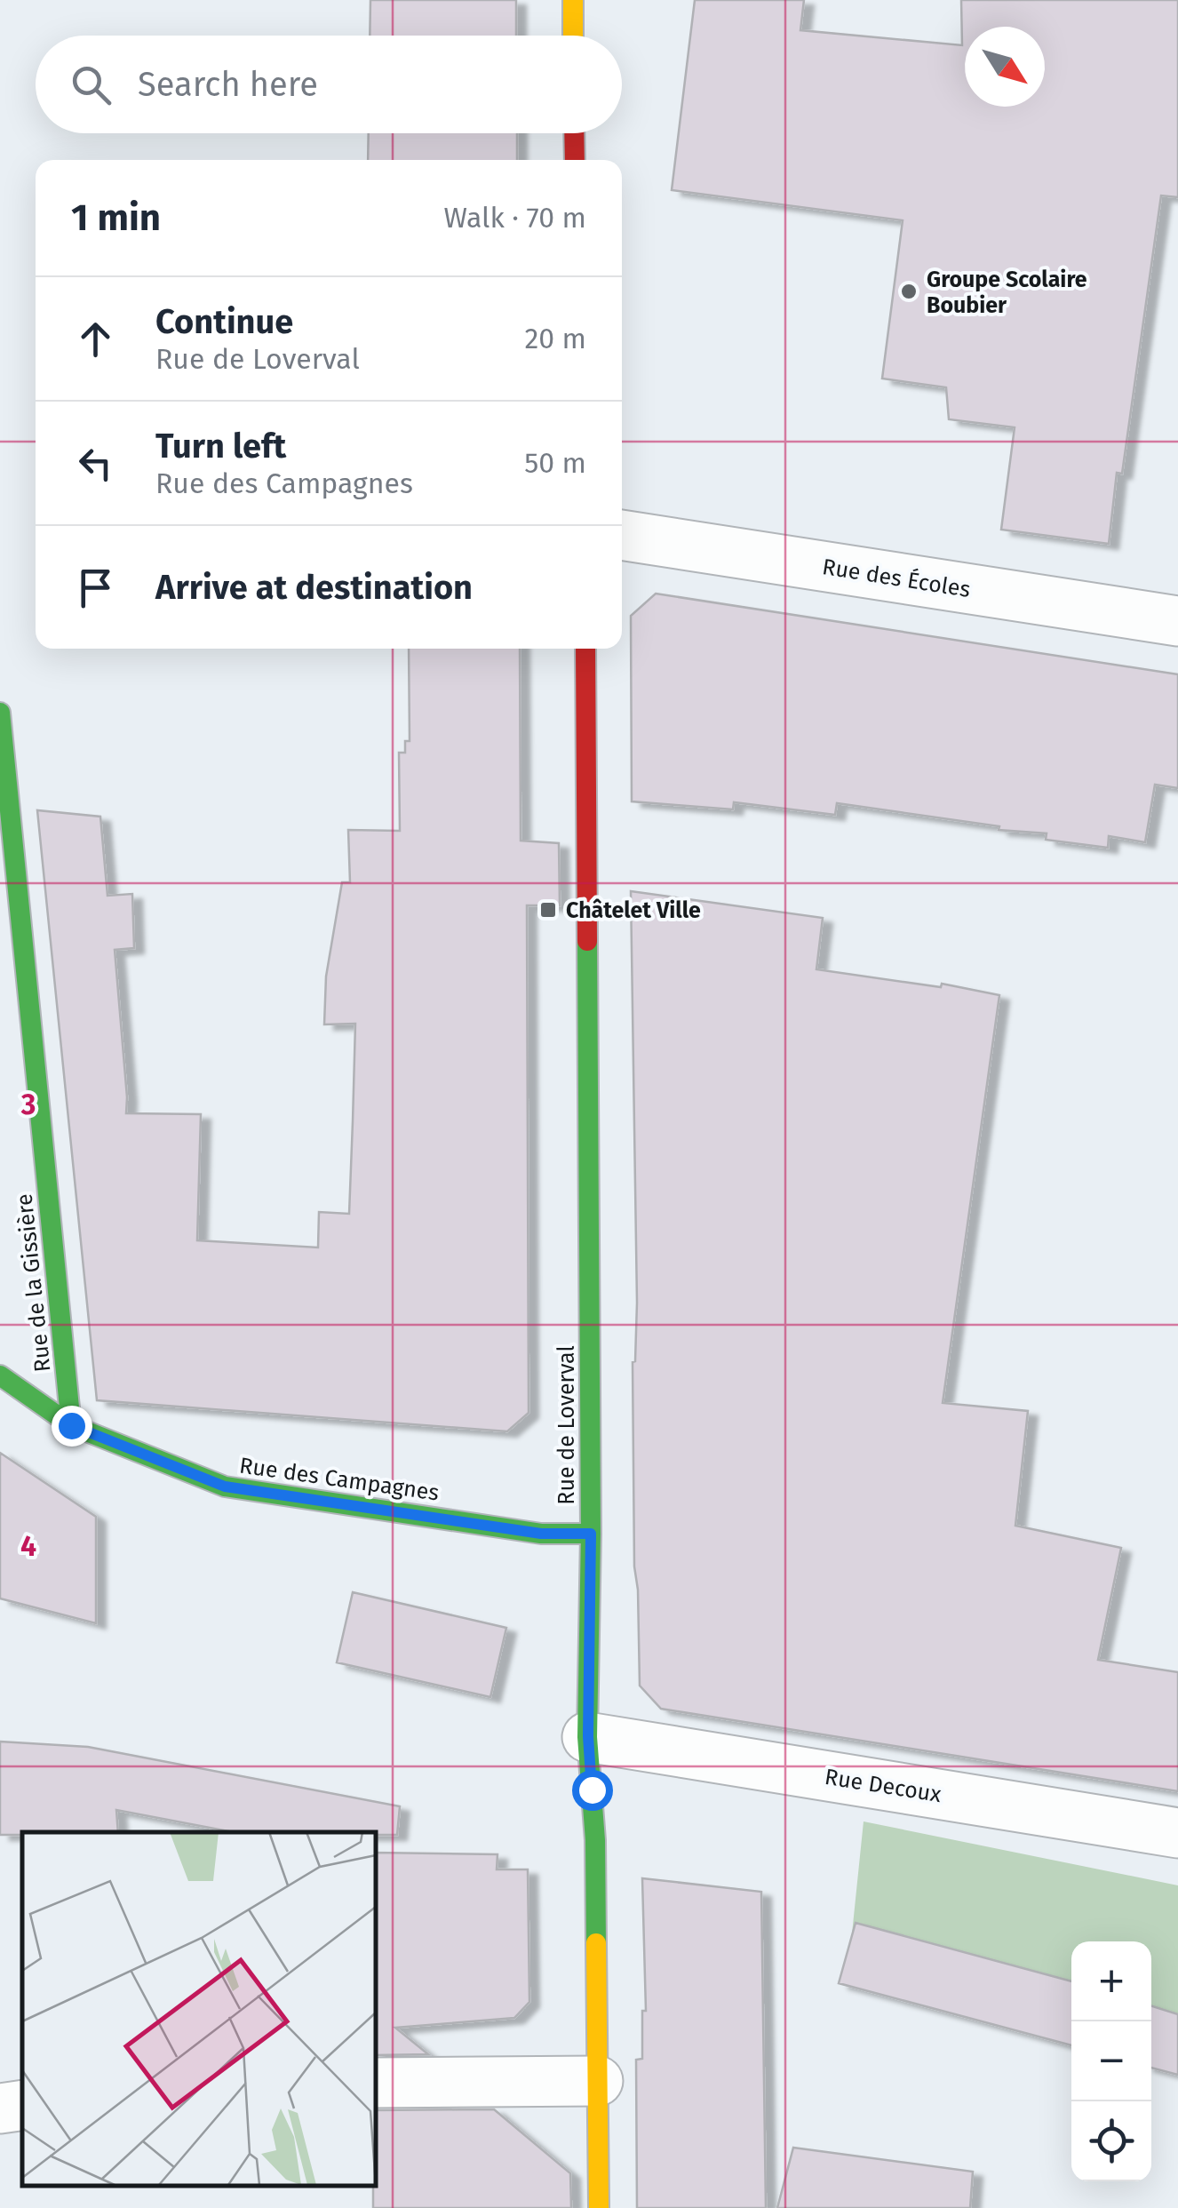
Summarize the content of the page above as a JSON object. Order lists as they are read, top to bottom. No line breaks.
{"streets":{"street":["Rue des Écoles","Rue de la Gissière","Rue de Loverval","Rue des Campagnes","Rue Decoux"]},"crossings":[["Rue de la Gissière","Rue des Campagnes"],["Rue de Loverval","Rue des Campagnes"],["Rue de Loverval","Rue Decoux"]],"places":{"other":["Groupe Scolaire Boubier"],"transit":["Châtelet Ville"]},"north":"bottom right","page":{"search":"Search here","heading":["1 min","Walk · 70 m"],"list":[["Continue","Rue de Loverval","20 m"],["Turn left","Rue des Campagnes","50 m"],"Arrive at destination"],"map_buttons":["+","−"]},"grid":{"rows":["3","4"]}}
